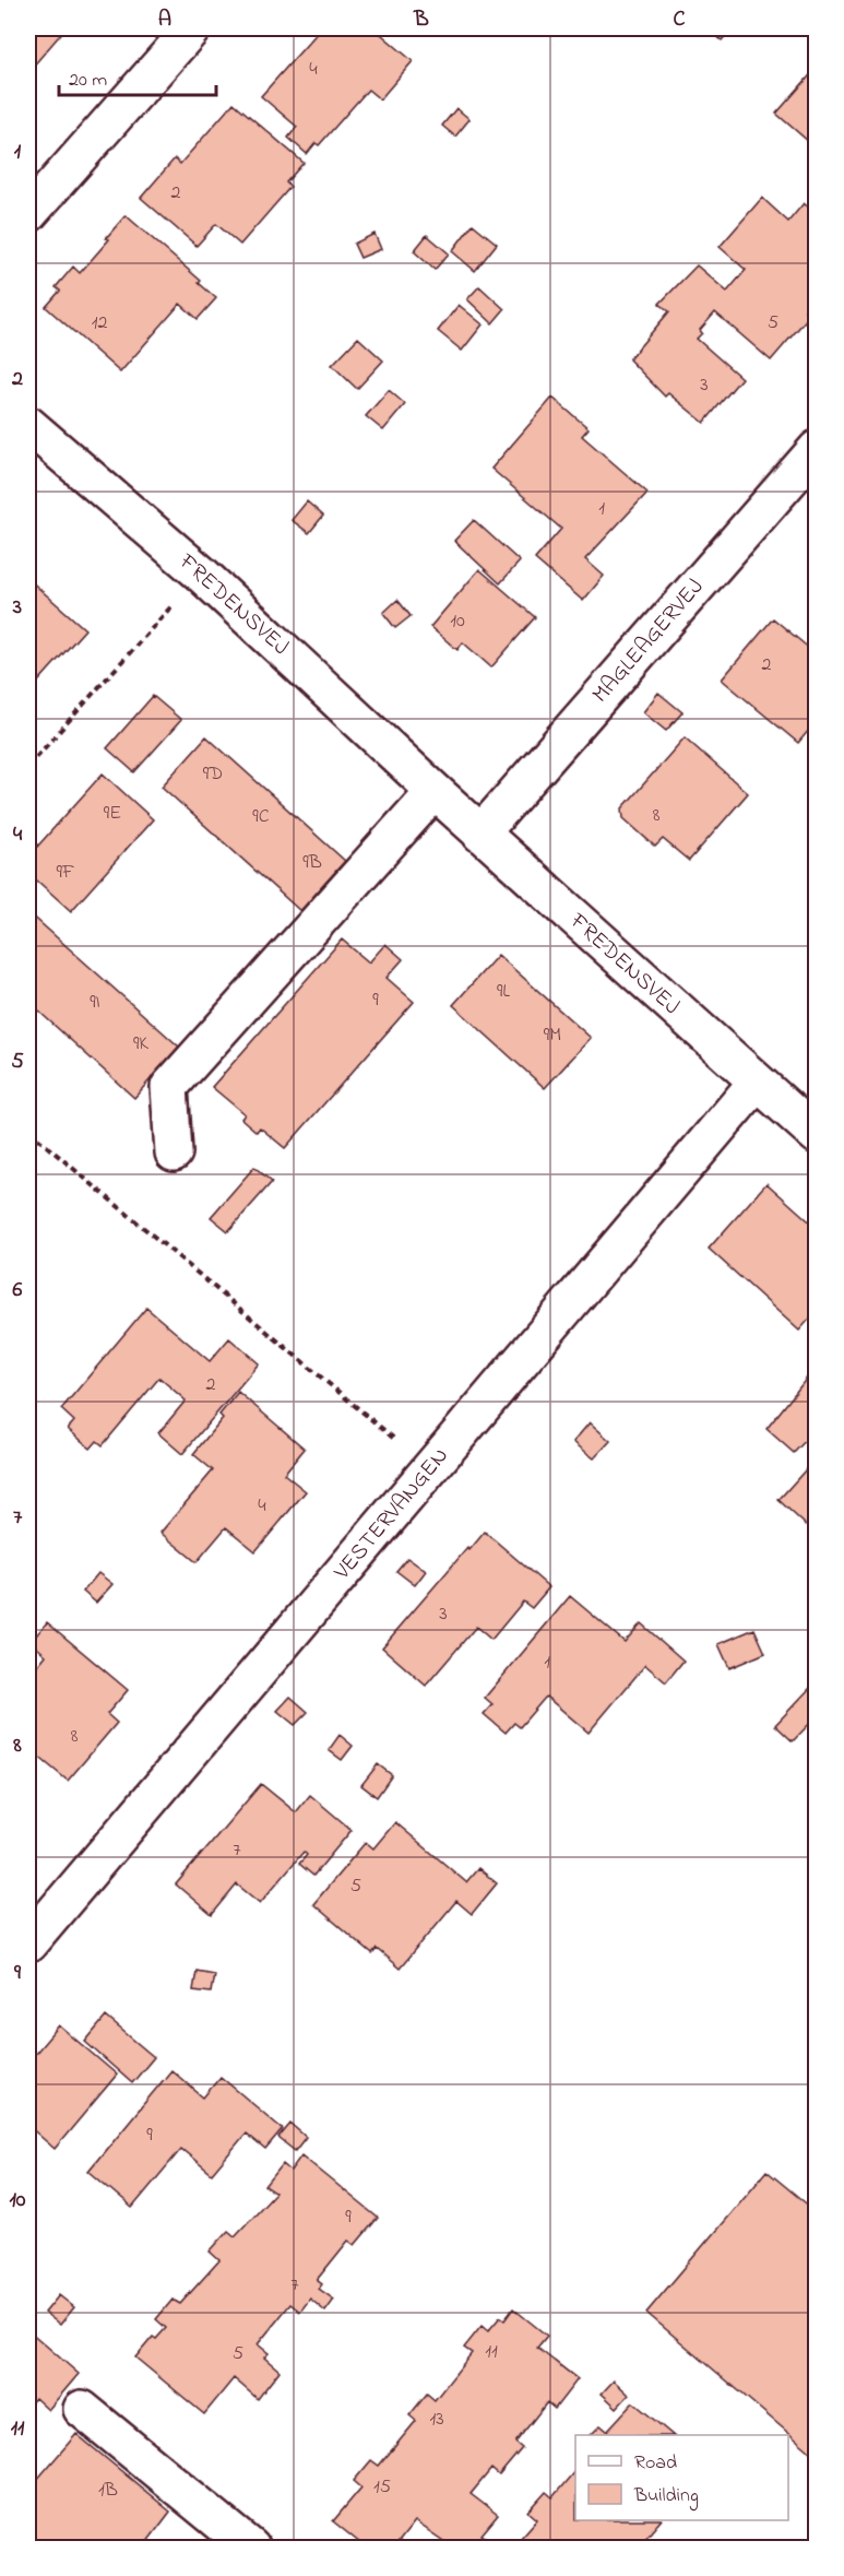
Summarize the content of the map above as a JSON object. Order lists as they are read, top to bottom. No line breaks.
{"streets":{"street":["FREDENSVEJ","MAGLEAGERVEJ","VESTERVANGEN"]},"crossings":[["FREDENSVEJ","MAGLEAGERVEJ"],["FREDENSVEJ","VESTERVANGEN"]],"house_numbers":["4","2","12","5","3","1","10","2","9D","9E","8","9C","9B","9F","9L","9","9I","9M","9K","2","4","3","1","8","7","5","9","9","7","11","5","13","15","1B"],"legend":["Road","Building"],"scale_bar":"20 m","grid":{"columns":["A","B","C"],"rows":["1","2","3","4","5","6","7","8","9","10","11"]}}
